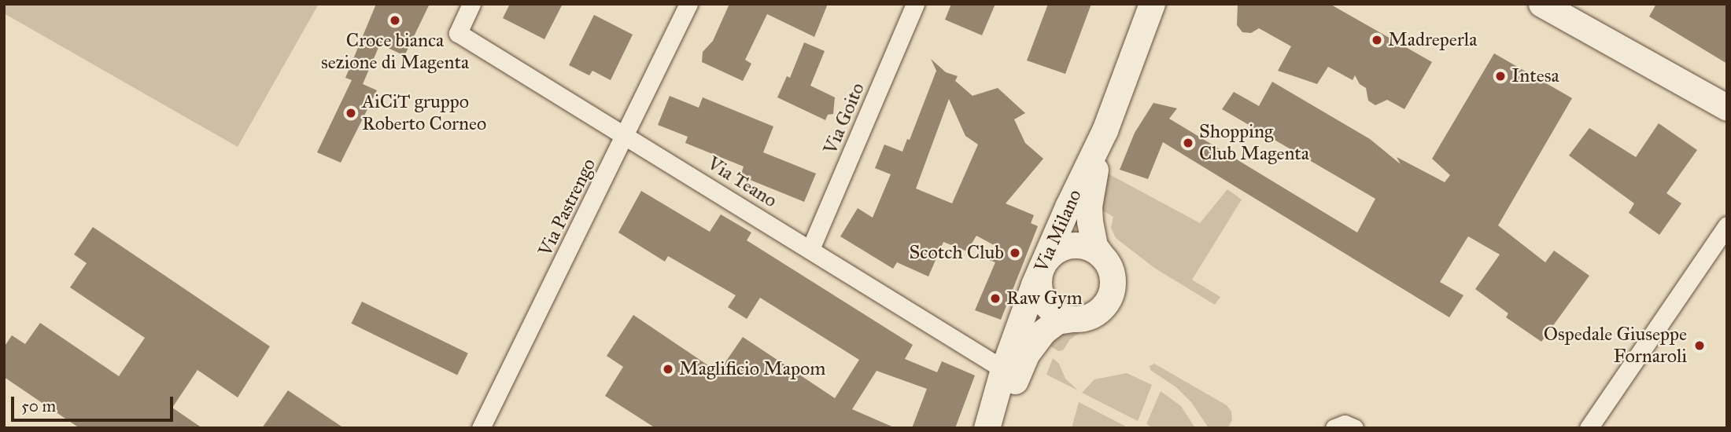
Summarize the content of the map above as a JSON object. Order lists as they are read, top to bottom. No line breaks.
{"streets":{"street":["Via Goito","Via Teano","Via Pastrengo","Via Milano"]},"crossings":[["Via Goito","Via Teano"],["Via Teano","Via Pastrengo"],["Via Teano","Via Milano"]],"places":["Croce bianca sezione di Magenta","Madreperla","Intesa","AiCiT gruppo Roberto Corneo","Shopping Club Magenta","Scotch Club","Raw Gym","Ospedale Giuseppe Fornaroli","Maglificio Mapom"],"scale_bar":"50 m"}
